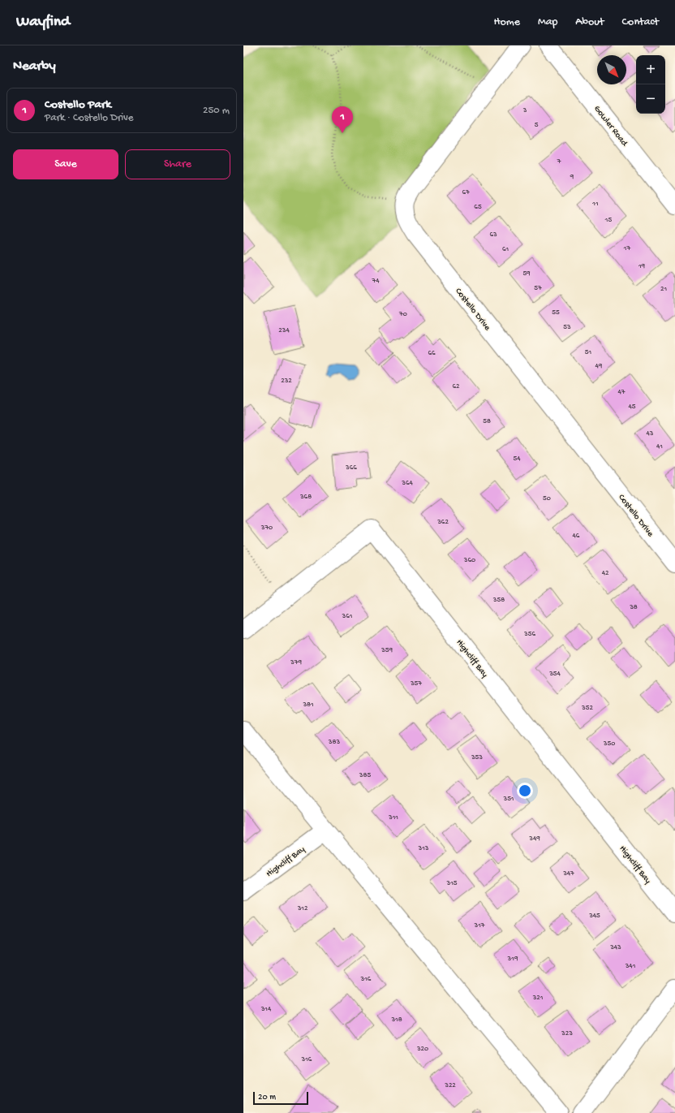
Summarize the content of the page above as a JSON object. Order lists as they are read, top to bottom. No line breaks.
{"streets":{"street":["Gowler Road","Costello Drive","Highcliff Bay"]},"house_numbers":["3","5","7","9","67","11","65","15","63","17","61","19","59","74","57","21","55","70","53","234","51","66","49","232","62","47","45","58","43","41","54","366","364","368","50","362","370","46","360","42","358","38","361","356","359","379","354","357","381","352","383","350","353","385","351","311","349","313","347","315","312","345","317","343","319","341","316","321","314","318","323","320","316","322"],"scale_bar":"20 m","north":"bottom right","page":{"header":"Wayfind","nav":["Home","Map","About","Contact"],"heading":"Nearby","map_buttons":["+","−"],"list":[{"mark":"1","name":"Costello Park","note":"Park · Costello Drive","value":"250 m"}],"pins":"1","buttons":["Save","Share"],"scale":"20 m"}}
